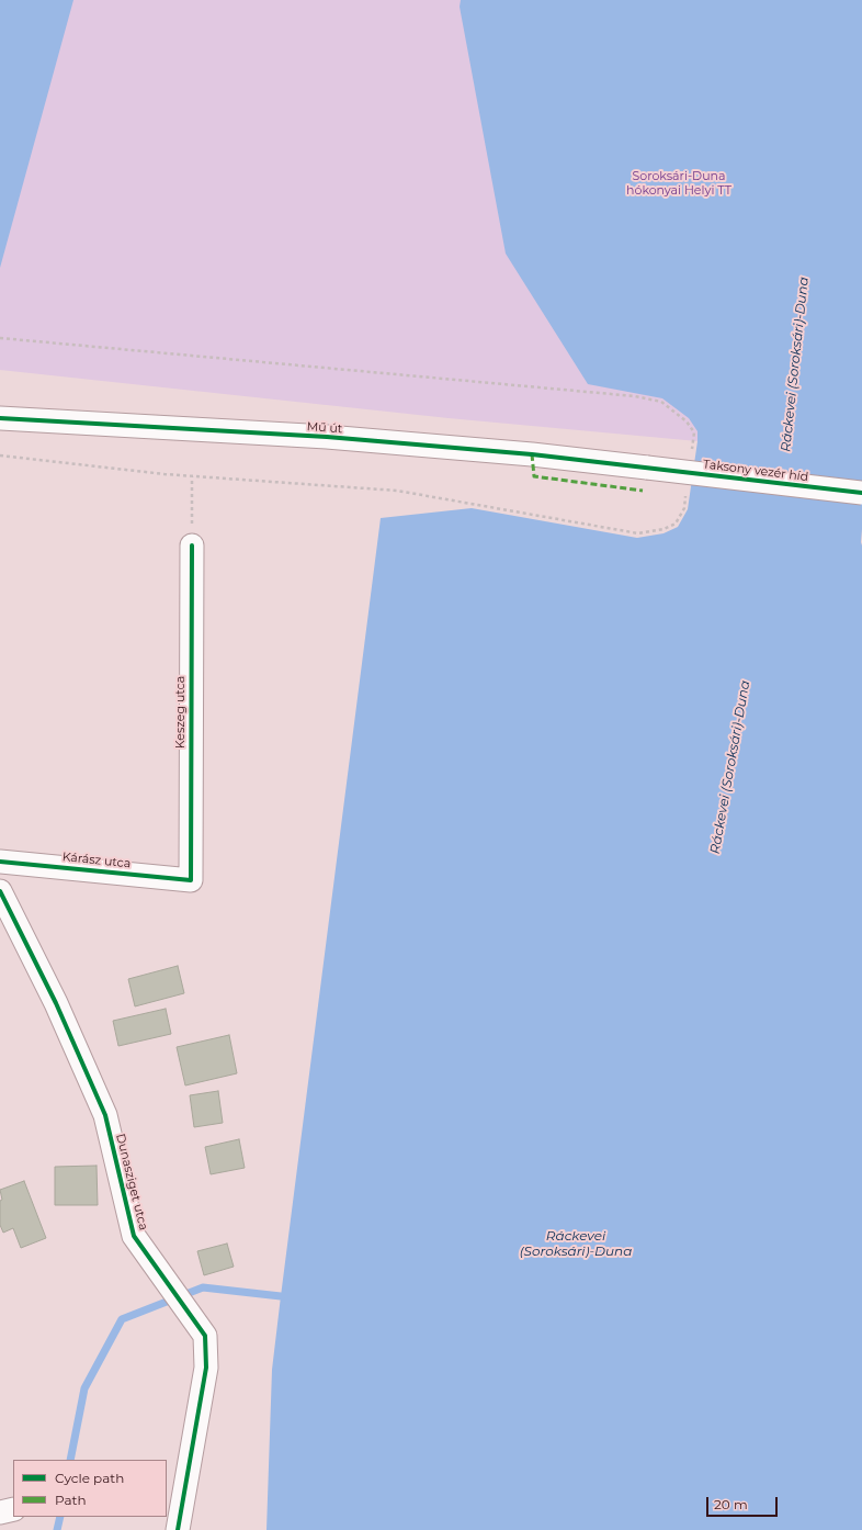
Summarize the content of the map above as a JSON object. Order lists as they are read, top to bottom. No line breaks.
{"streets":{"street":["Mű út","Taksony vezér híd","Keszeg utca","Kárász utca","Dunasziget utca"]},"crossings":[["Mű út","Taksony vezér híd"],["Keszeg utca","Kárász utca"]],"water":["Ráckevei (Soroksári)-Duna"],"parks":["Soroksári-Duna hókonyai Helyi TT"],"legend":["Cycle path","Path"],"scale_bar":"20 m"}
